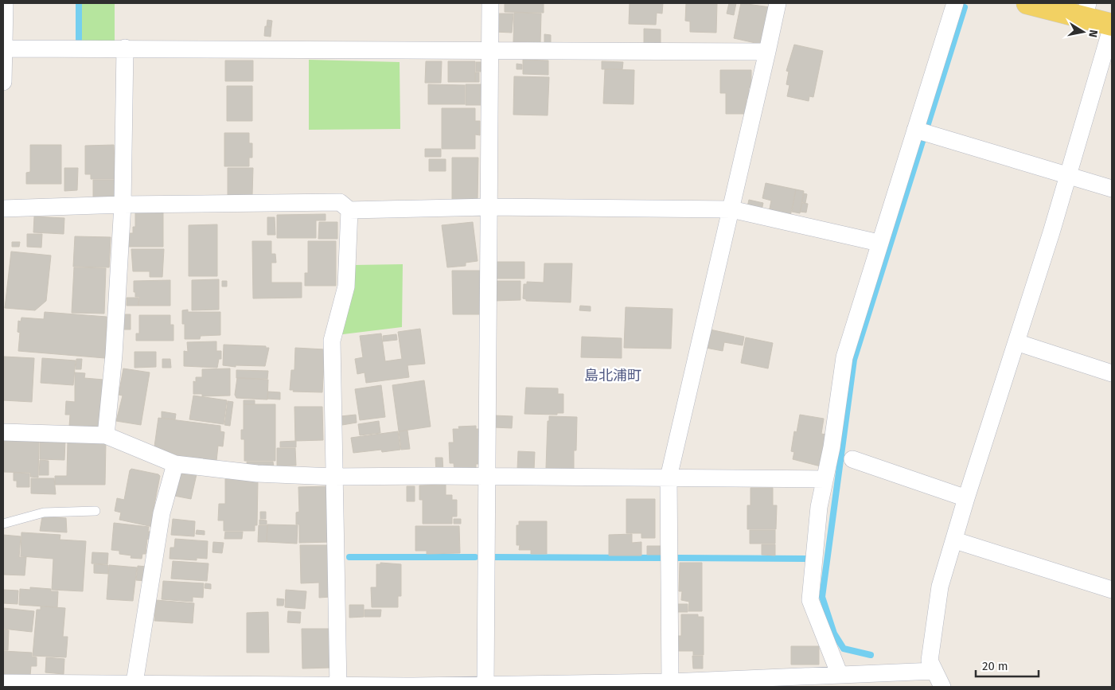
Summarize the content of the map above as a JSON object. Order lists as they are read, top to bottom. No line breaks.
{"districts":["島北浦町"],"scale_bar":"20 m","north":"right"}
